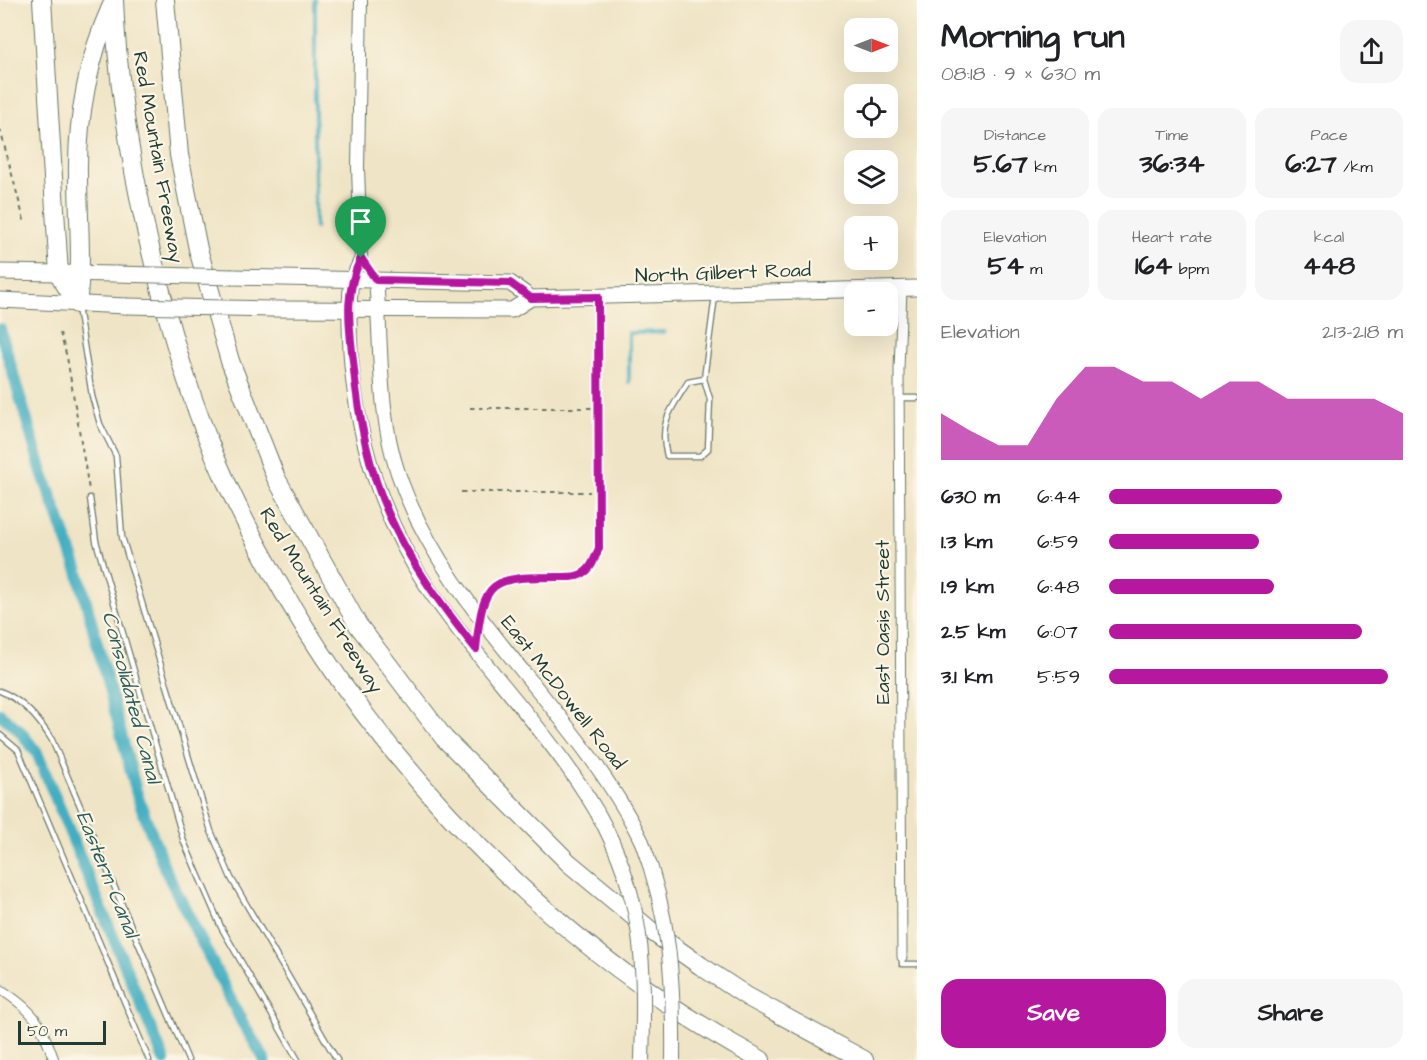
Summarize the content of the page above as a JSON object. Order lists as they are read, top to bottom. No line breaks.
{"streets":{"highway":["Red Mountain Freeway"],"main road":["North Gilbert Road","East McDowell Road"],"street":["East Oasis Street"]},"crossings":[["North Gilbert Road","East Oasis Street"],["North Gilbert Road","East McDowell Road"]],"water":["Consolidated Canal","Eastern Canal"],"scale_bar":"50 m","north":"right","page":{"heading":["Morning run","08:18 · 9 × 630 m"],"map_buttons":["+","−"],"stats":[["Distance","5.67 km"],["Time","36:34"],["Pace","6:27 /km"],["Elevation","54 m"],["Heart rate","164 bpm"],["kcal","448"]],"chart":["Elevation","213–218 m"],"list":[{"name":"630 m","note":"6:44"},{"name":"1.3 km","note":"6:59"},{"name":"1.9 km","note":"6:48"},{"name":"2.5 km","note":"6:07"},{"name":"3.1 km","note":"5:59"}],"buttons":["Save","Share"],"scale":"50 m"}}
